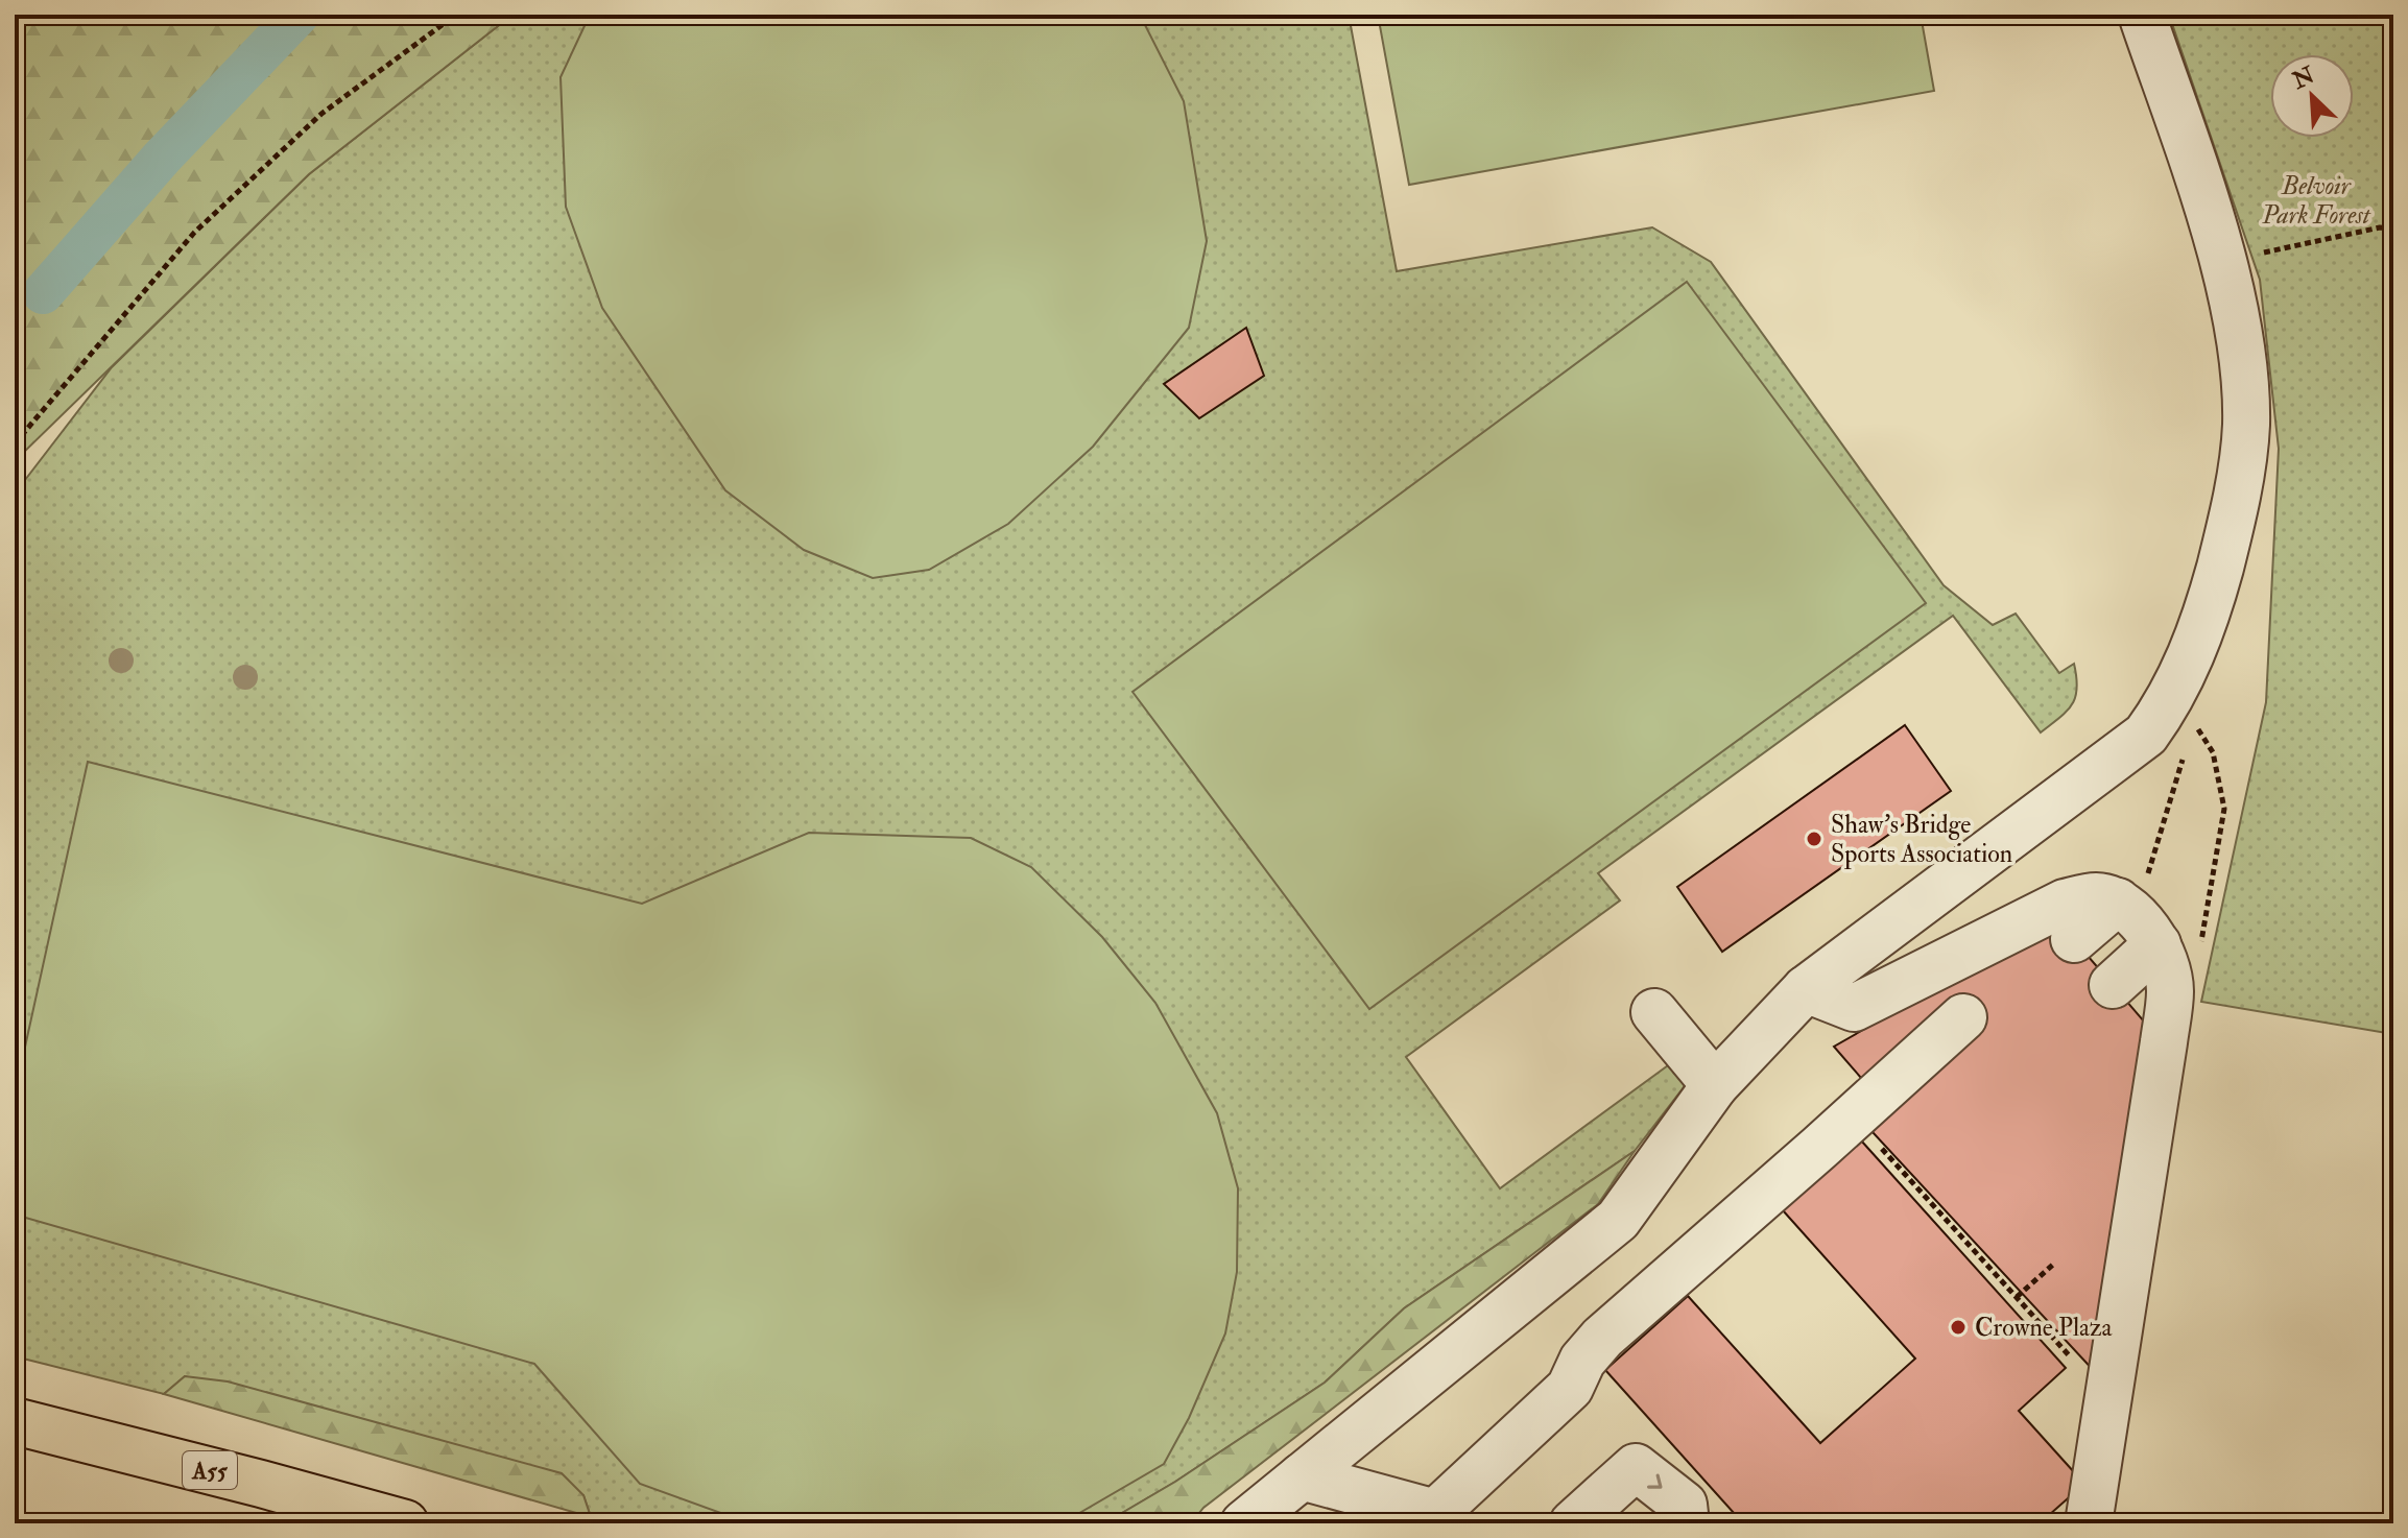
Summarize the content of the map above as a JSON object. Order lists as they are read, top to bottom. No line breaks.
{"streets":{"highway":["A55"]},"parks":["Belvoir Park Forest"],"places":["Shaw's Bridge Sports Association","Crowne Plaza"],"north":"top left"}
